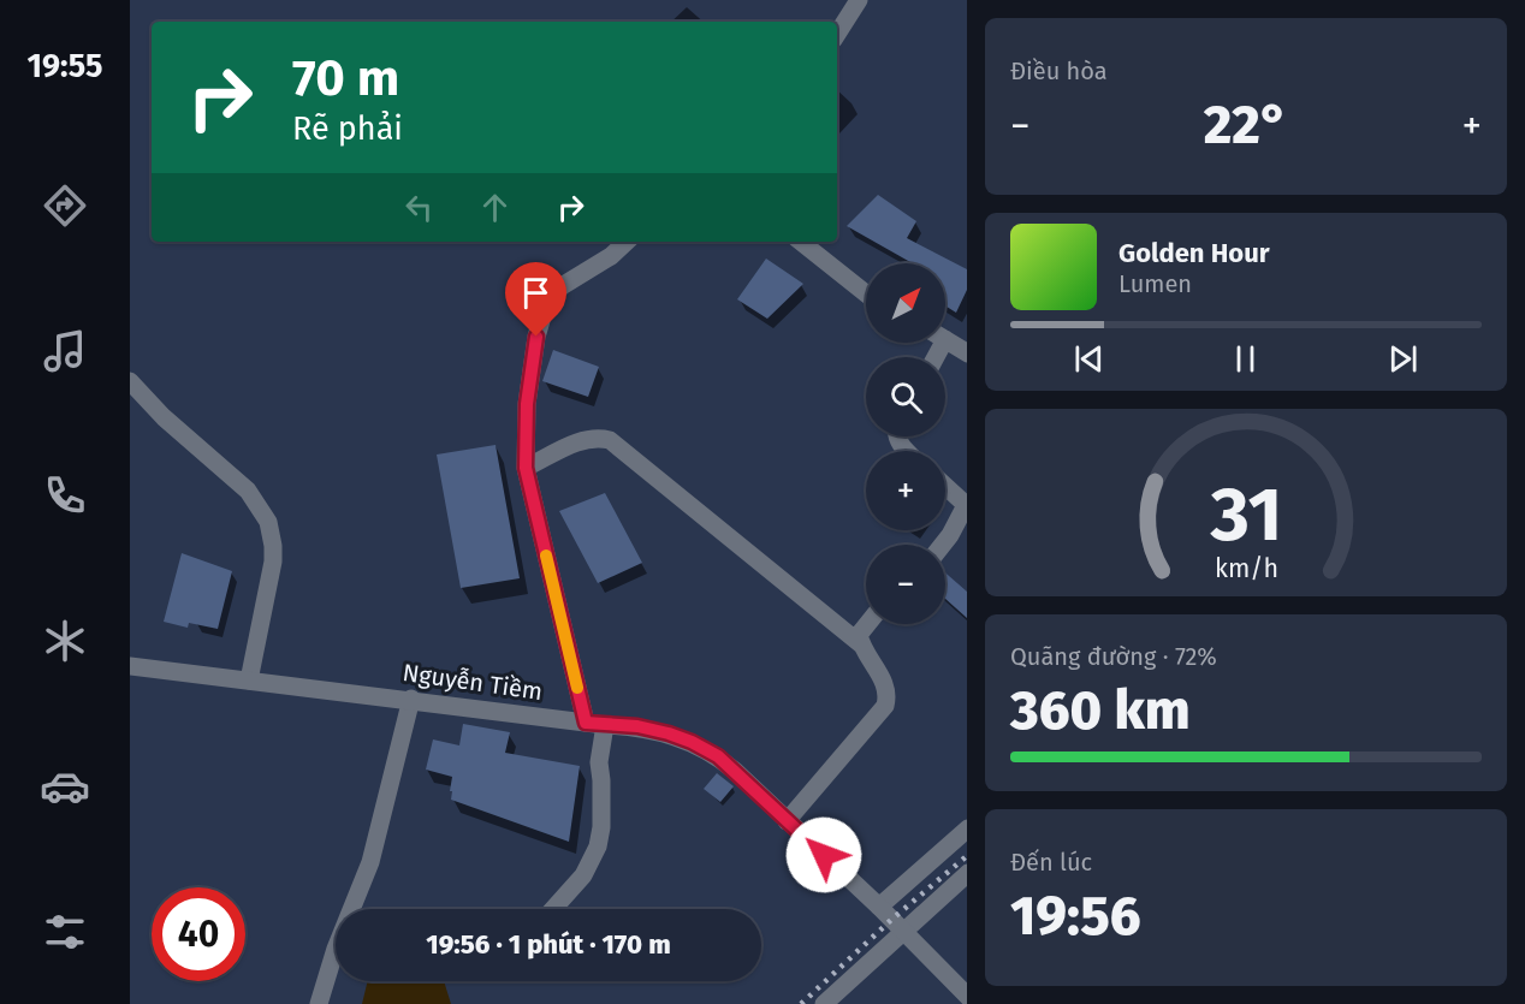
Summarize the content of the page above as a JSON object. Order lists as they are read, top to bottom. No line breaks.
{"streets":{"street":["Nguyễn Tiềm"]},"north":"top right","page":{"tabs":"19:55","tile":["Điều hòa",["Quãng đường · 72%","360 km"],["Đến lúc","19:56"]],"turn":["70 m","Rẽ phải"],"heat":["−","22°","+"],"song":["Golden Hour","Lumen"],"map_buttons":["+","−"],"limit":"40","trip":"19:56 · 1 phút · 170 m","gauge":["31","km/h"]}}
